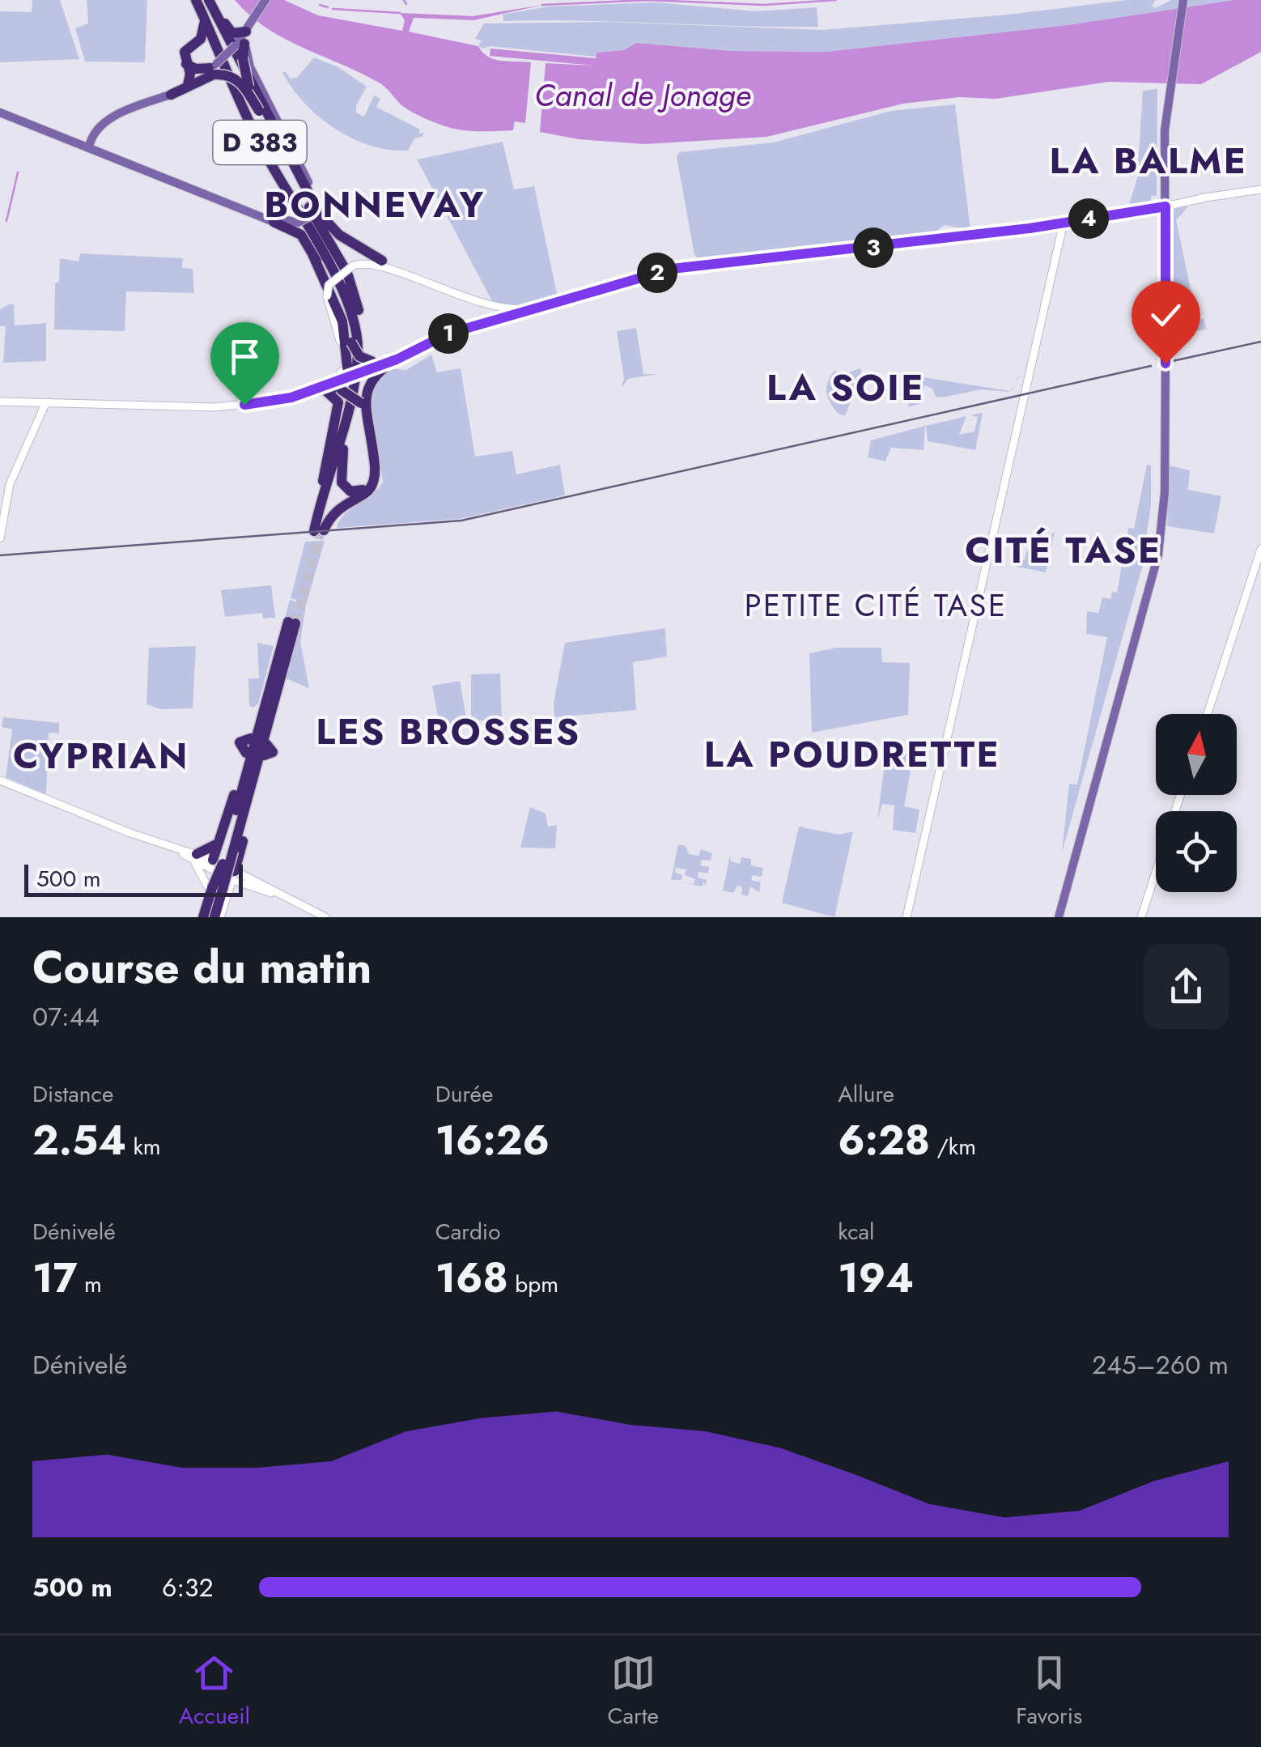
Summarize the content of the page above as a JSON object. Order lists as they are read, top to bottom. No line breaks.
{"streets":{"highway":["D 383"]},"districts":["LA BALME","BONNEVAY","LA SOIE","CITÉ TASE","PETITE CITÉ TASE","LES BROSSES","LA POUDRETTE","CYPRIAN"],"water":["Canal de Jonage"],"scale_bar":"500 m","north":"top","page":{"pins":["4","3","2","1"],"scale":"500 m","heading":["Course du matin","07:44"],"stats":[["Distance","2.54 km"],["Durée","16:26"],["Allure","6:28 /km"],["Dénivelé","17 m"],["Cardio","168 bpm"],["kcal","194"]],"chart":["Dénivelé","245–260 m"],"list":[{"name":"500 m","note":"6:32"}],"tabs":["Accueil","Carte","Favoris"]}}
